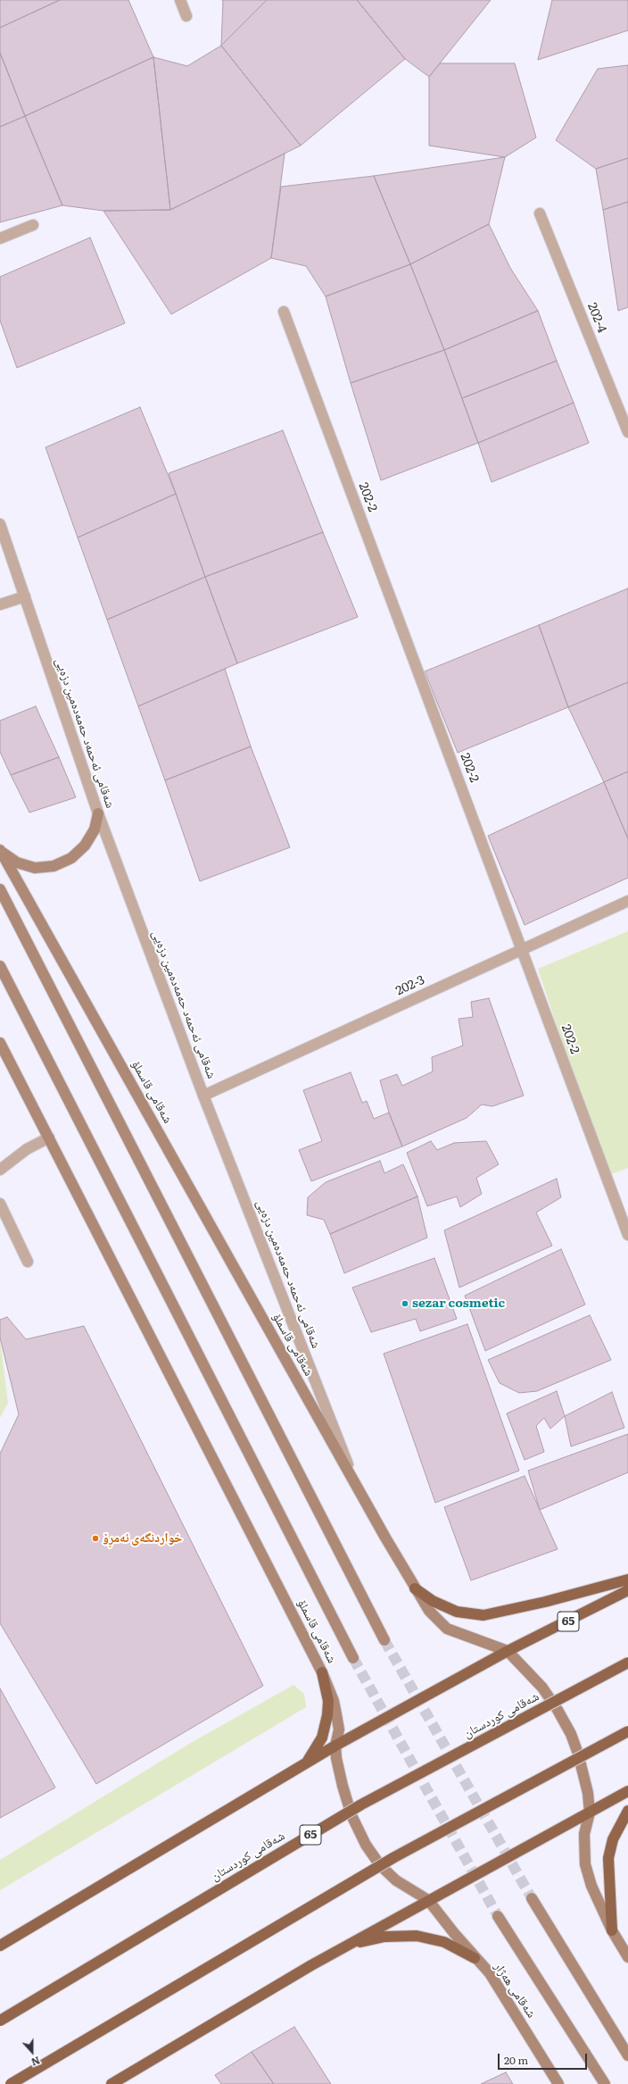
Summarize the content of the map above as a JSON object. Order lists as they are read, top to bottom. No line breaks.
{"streets":{"highway":["65","شەقامی کوردستان"],"main road":["شەقامی قاسملۆ","شەقامی هەژار"],"street":["202-4","202-2","شەقامی ئەحمەد حەمەدەمین دزەیی","202-3"]},"crossings":[["202-2","202-3"],["شەقامی ئەحمەد حەمەدەمین دزەیی","202-3"],["شەقامی ئەحمەد حەمەدەمین دزەیی","شەقامی قاسملۆ"],["شەقامی قاسملۆ","65"],["شەقامی قاسملۆ","شەقامی هەژار"]],"places":["sezar cosmetic","خواردنگەی ئەمڕۆ"],"scale_bar":"20 m","north":"bottom"}
